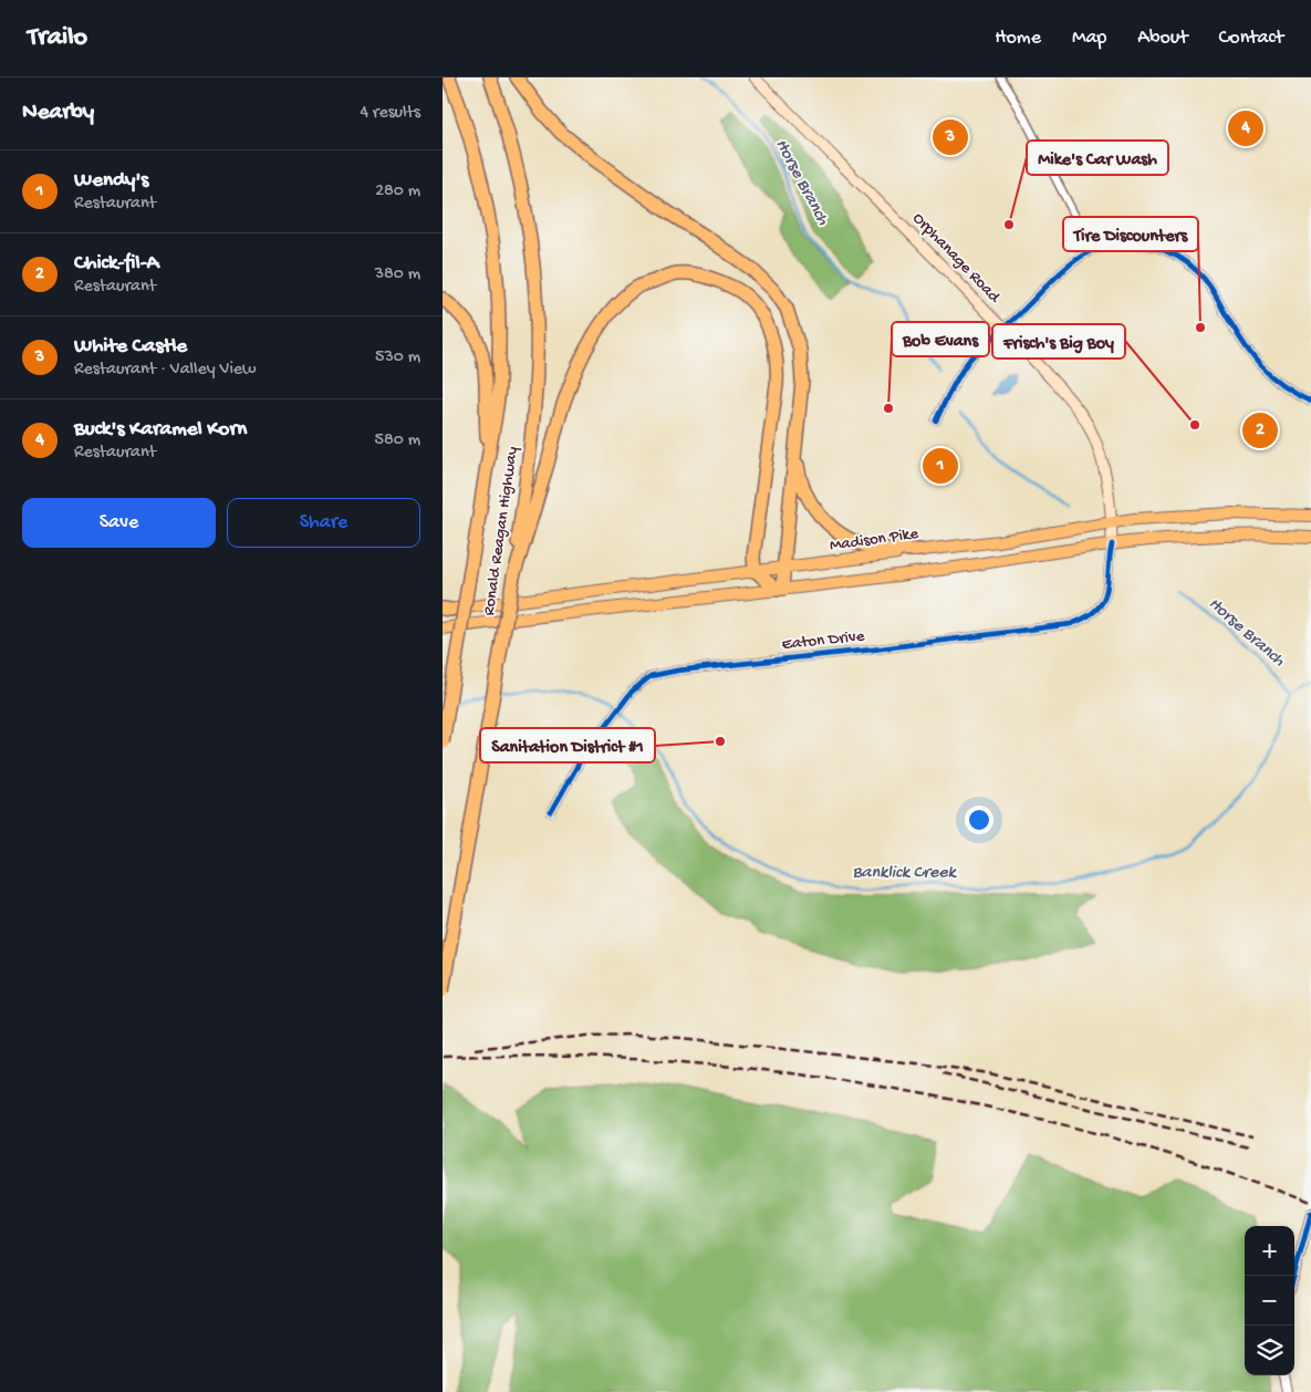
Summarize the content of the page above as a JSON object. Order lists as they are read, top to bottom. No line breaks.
{"streets":{"highway":["Ronald Reagan Highway"],"main road":["Orphanage Road","Madison Pike"],"street":["Eaton Drive"]},"crossings":[["Orphanage Road","Madison Pike"],["Orphanage Road","Eaton Drive"]],"water":["Horse Branch","Banklick Creek"],"places":["Mike's Car Wash","Tire Discounters","Bob Evans","Frisch's Big Boy","Sanitation District #1"],"page":{"header":"Trailo","nav":["Home","Map","About","Contact"],"heading":["Nearby","4 results"],"pins":["4","3","2","1"],"list":[{"mark":"1","name":"Wendy's","note":"Restaurant","value":"280 m"},{"mark":"2","name":"Chick-fil-A","note":"Restaurant","value":"380 m"},{"mark":"3","name":"White Castle","note":"Restaurant · Valley View","value":"530 m"},{"mark":"4","name":"Buck's Karamel Korn","note":"Restaurant","value":"580 m"}],"buttons":["Save","Share"],"map_buttons":["+","−"]}}
